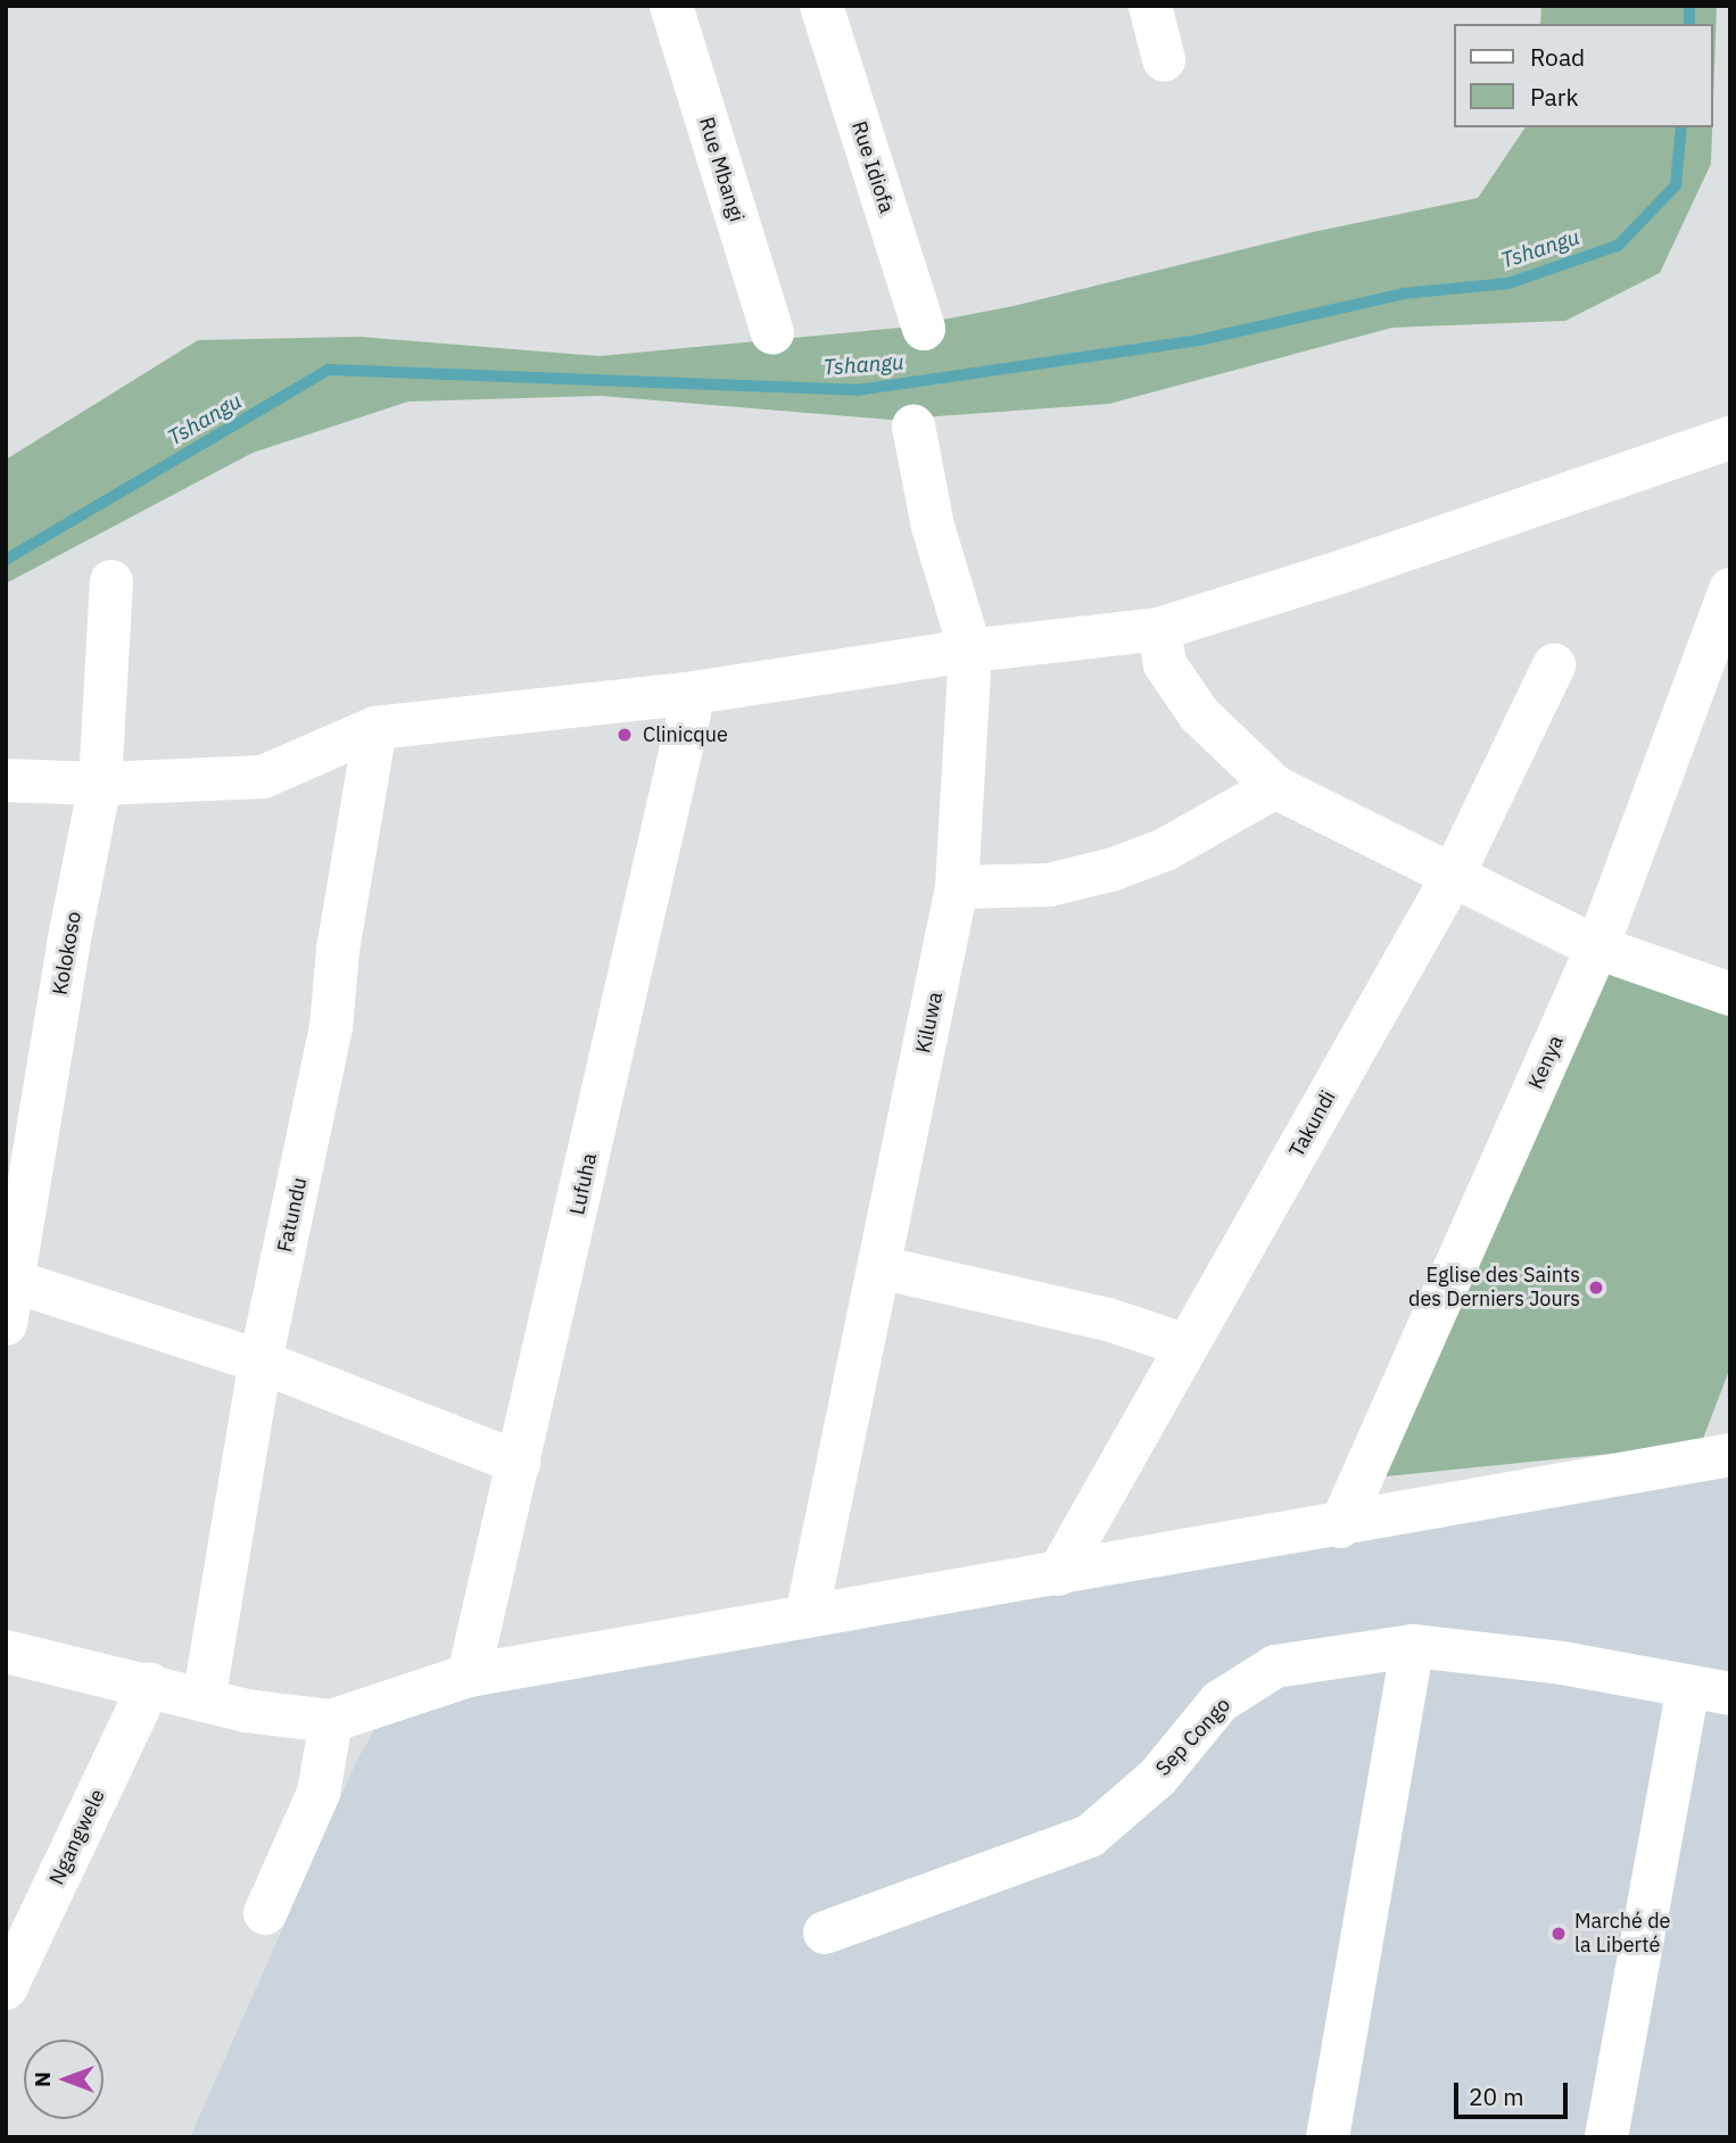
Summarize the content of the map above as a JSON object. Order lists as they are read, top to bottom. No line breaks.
{"streets":{"street":["Rue Idiofa","Rue Mbangi","Kolokoso","Kiluwa","Kenya","Takundi","Lufuha","Fatundu","Sep Congo","Ngangwele"]},"water":["Tshangu"],"places":["Clinicque","Eglise des Saints des Derniers Jours","Marché de la Liberté"],"legend":["Road","Park"],"scale_bar":"20 m","north":"left"}
